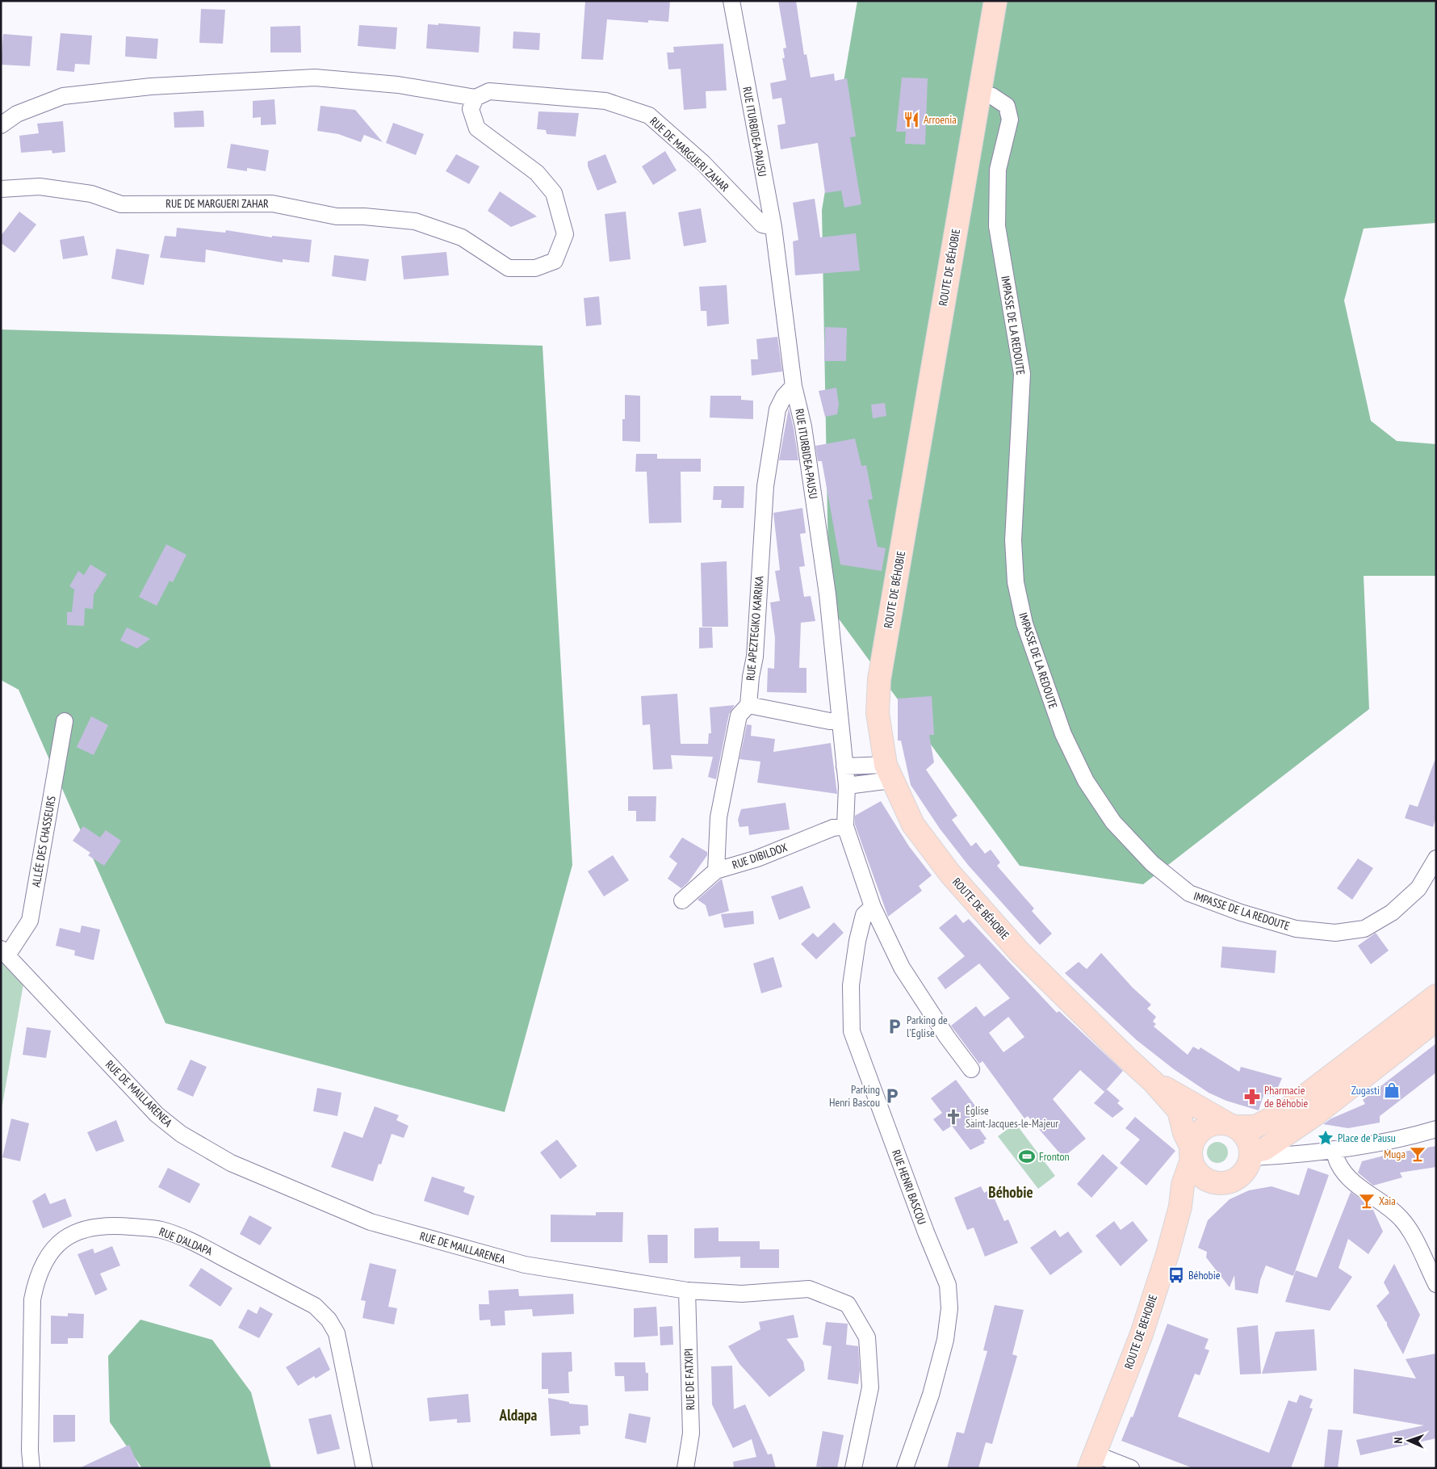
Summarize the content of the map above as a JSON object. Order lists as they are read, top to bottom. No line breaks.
{"streets":{"main road":["ROUTE DE BÉHOBIE","ROUTE DE BEHOBIE"],"street":["RUE ITURBIDEA-PAUSU","RUE DE MARGUERI ZAHAR","IMPASSE DE LA REDOUTE","RUE APEZTEGIKO KARRIKA","ALLÉE DES CHASSEURS","RUE DIBILDOX","RUE DE MAILLARENEA","RUE HENRI BASCOU","RUE D'ALDAPA","RUE DE FATXIPI"]},"crossings":[["RUE ITURBIDEA-PAUSU","RUE DE MARGUERI ZAHAR"],["RUE ITURBIDEA-PAUSU","RUE APEZTEGIKO KARRIKA"],["RUE ITURBIDEA-PAUSU","RUE DIBILDOX"],["RUE ITURBIDEA-PAUSU","RUE HENRI BASCOU"],["ROUTE DE BÉHOBIE","IMPASSE DE LA REDOUTE"],["ROUTE DE BÉHOBIE","ROUTE DE BEHOBIE"],["RUE APEZTEGIKO KARRIKA","RUE DIBILDOX"],["ALLÉE DES CHASSEURS","RUE DE MAILLARENEA"],["RUE DE MAILLARENEA","RUE DE FATXIPI"]],"districts":["Béhobie","Aldapa"],"places":{"restaurant":["Arroenia"],"parking":["Parking de l'Eglise","Parking Henri Bascou"],"shop":["Zugasti"],"pharmacy":["Pharmacie de Béhobie"],"church":["Église Saint-Jacques-le-Majeur"],"place":["Place de Pausu"],"bar":["Muga","Xaia"],"sports":["Fronton"],"bus stop":["Béhobie"]},"north":"left"}
